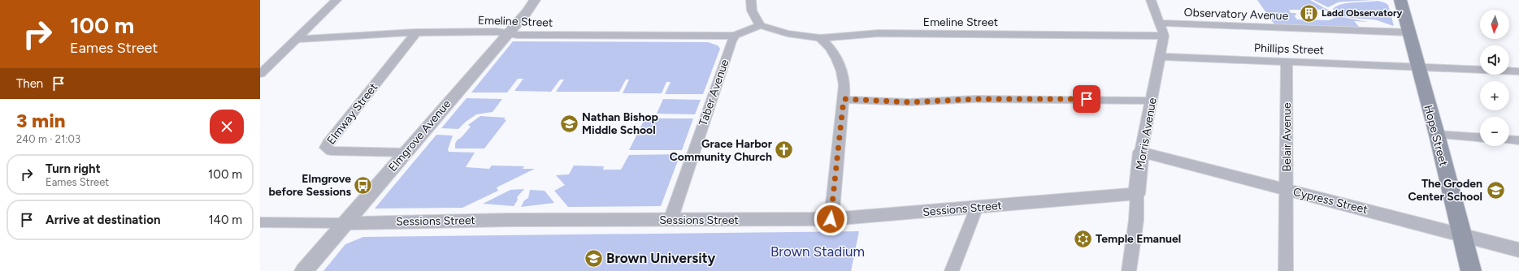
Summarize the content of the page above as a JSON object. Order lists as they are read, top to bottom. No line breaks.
{"streets":{"main road":["Hope Street"],"street":["Observatory Avenue","Emeline Street","Phillips Street","Taber Avenue","Elmway Street","Morris Avenue","Elmgrove Avenue","Belair Avenue","Cypress Street","Sessions Street"]},"crossings":[["Observatory Avenue","Morris Avenue"],["Observatory Avenue","Hope Street"],["Emeline Street","Taber Avenue"],["Emeline Street","Elmway Street"],["Emeline Street","Morris Avenue"],["Emeline Street","Elmgrove Avenue"],["Phillips Street","Morris Avenue"],["Phillips Street","Hope Street"],["Phillips Street","Belair Avenue"],["Taber Avenue","Sessions Street"],["Elmway Street","Elmgrove Avenue"],["Morris Avenue","Cypress Street"],["Morris Avenue","Sessions Street"],["Elmgrove Avenue","Sessions Street"],["Hope Street","Cypress Street"],["Belair Avenue","Cypress Street"]],"parks":["Brown Stadium"],"places":{"building":["Ladd Observatory"],"school or university":["Nathan Bishop Middle School","The Groden Center School","Brown University"],"church":["Grace Harbor Community Church"],"bus stop":["Elmgrove before Sessions"],"synagogue":["Temple Emanuel"]},"north":"bottom","page":{"turn":["100 m","Eames Street"],"map_buttons":["+","−"],"then":"Then","heading":["3 min","240 m · 21:03"],"list":[{"name":"Turn right","note":"Eames Street","value":"100 m"},{"name":"Arrive at destination","value":"140 m"}]}}
